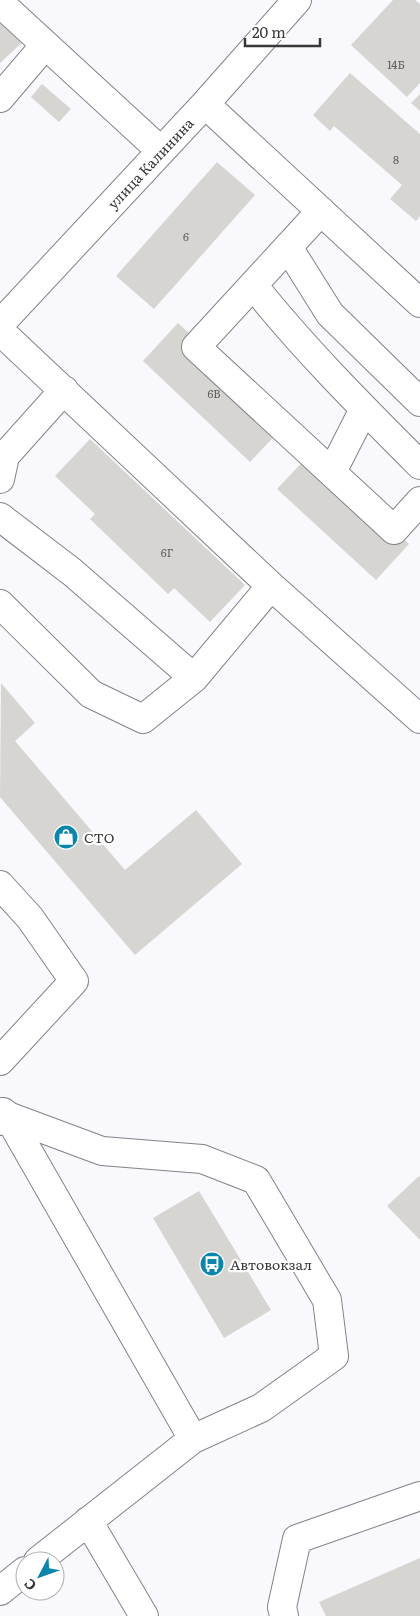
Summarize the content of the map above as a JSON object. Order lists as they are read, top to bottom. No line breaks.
{"streets":{"street":["улица Калинина"]},"places":{"shop":["СТО"],"bus stop":["Автовокзал"]},"house_numbers":["14Б","8","6","6В","6Г"],"scale_bar":"20 m","north":"bottom left"}
